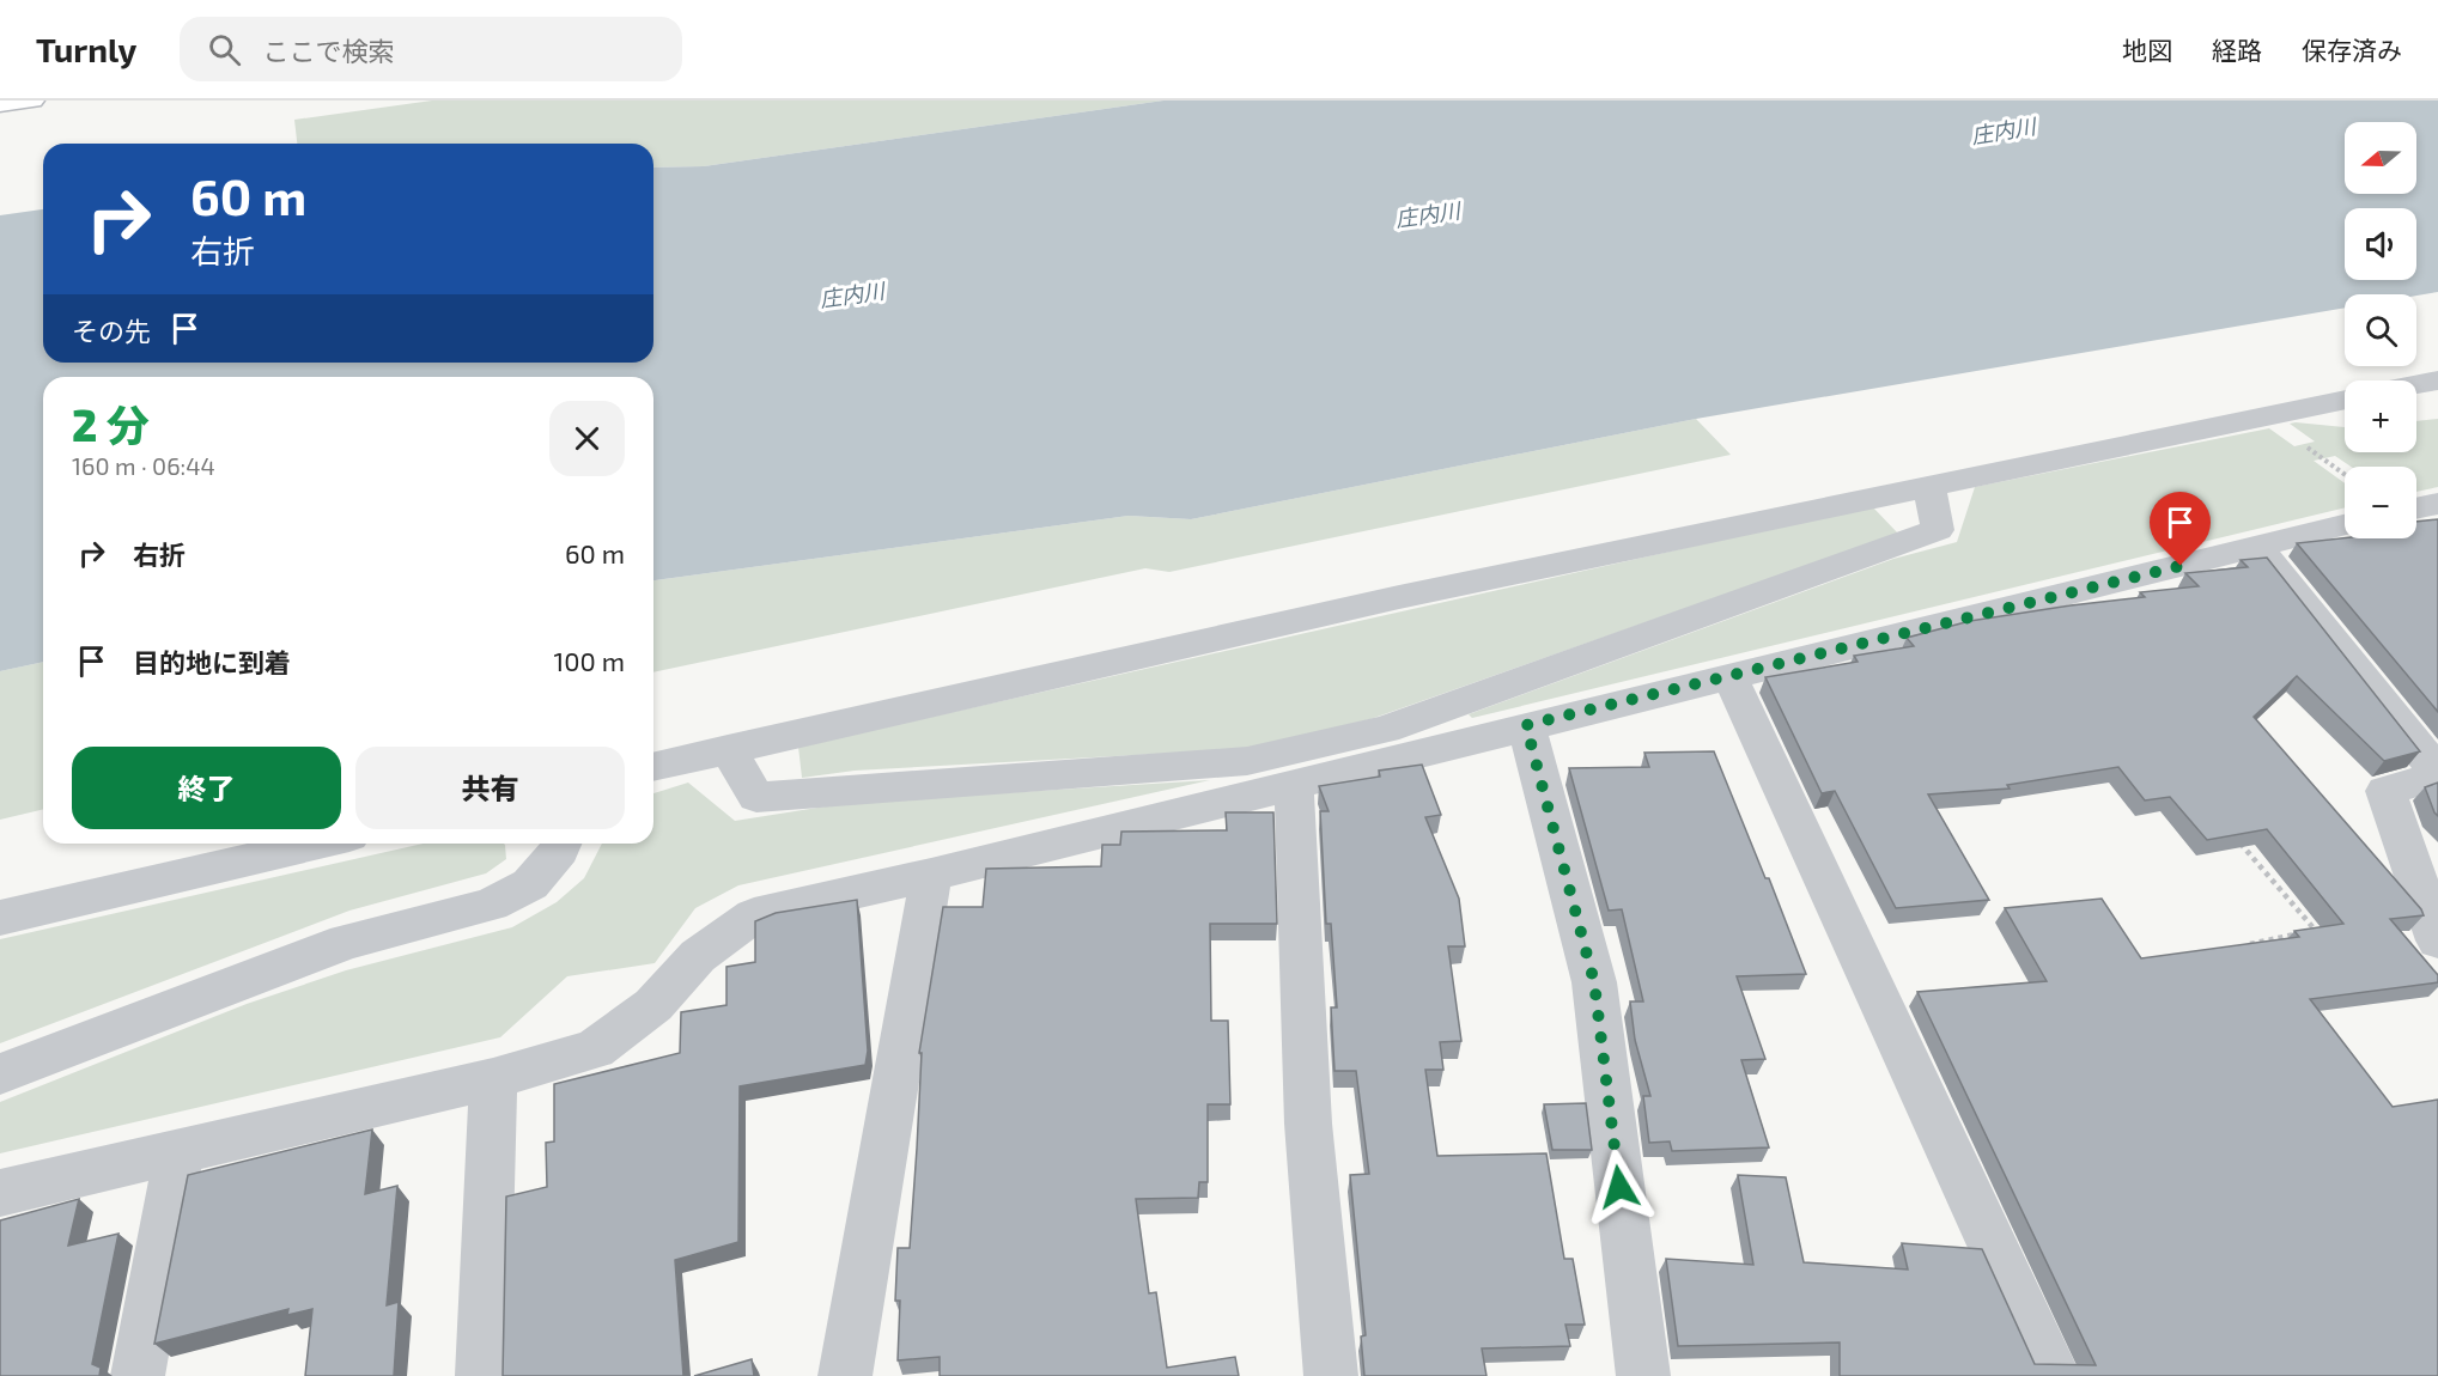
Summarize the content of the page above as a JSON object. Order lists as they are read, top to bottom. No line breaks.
{"water":["庄内川"],"north":"left","page":{"header":"Turnly","search":"ここで検索","nav":["地図","経路","保存済み"],"map_buttons":["+","−"],"turn":["60 m","右折"],"then":"その先","heading":["2 分","160 m · 06:44"],"list":[{"name":"右折","value":"60 m"},{"name":"目的地に到着","value":"100 m"}],"buttons":["終了","共有"]}}
